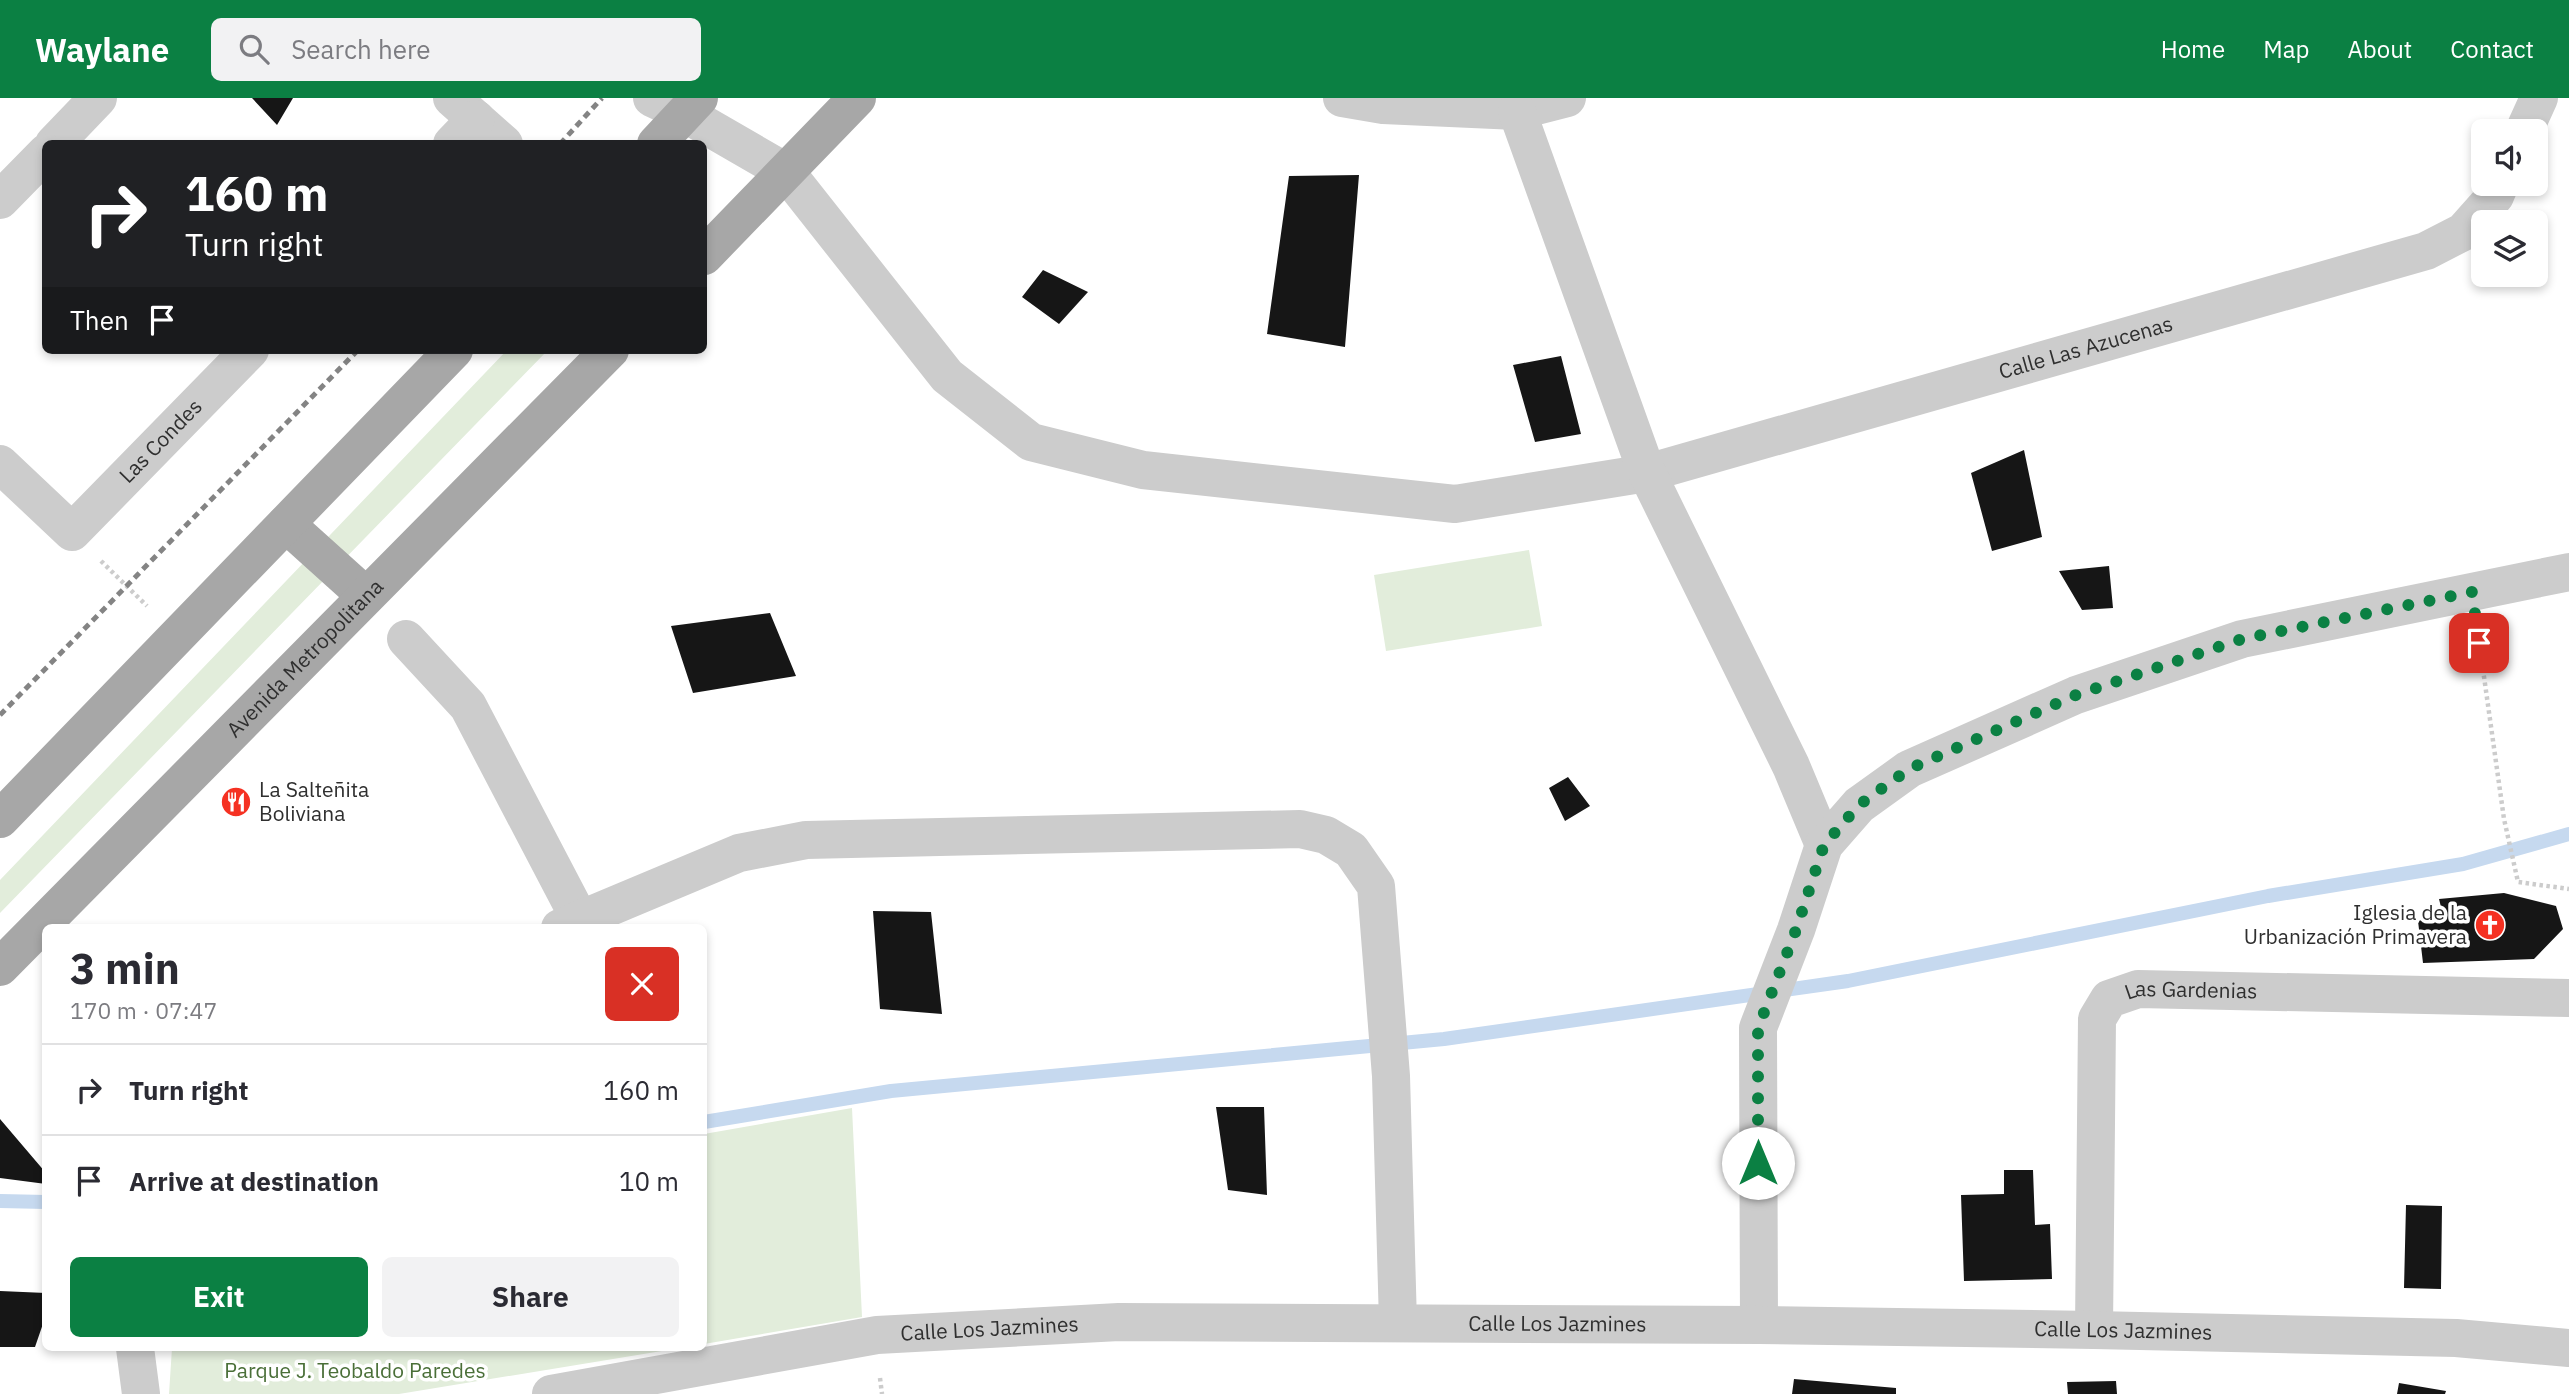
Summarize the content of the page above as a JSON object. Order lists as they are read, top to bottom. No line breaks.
{"streets":{"main road":["Avenida Metropolitana"],"street":["Calle Las Azucenas","Las Condes","Las Gardenias","Calle Los Jazmines"]},"crossings":[["Las Gardenias","Calle Los Jazmines"]],"parks":["Parque J. Teobaldo Paredes"],"places":{"restaurant":["La Salteñita Boliviana"],"church":["Iglesia de la Urbanización Primavera"]},"page":{"header":"Waylane","search":"Search here","nav":["Home","Map","About","Contact"],"turn":["160 m","Turn right"],"then":"Then","heading":["3 min","170 m · 07:47"],"list":[{"name":"Turn right","value":"160 m"},{"name":"Arrive at destination","value":"10 m"}],"buttons":["Exit","Share"]}}
